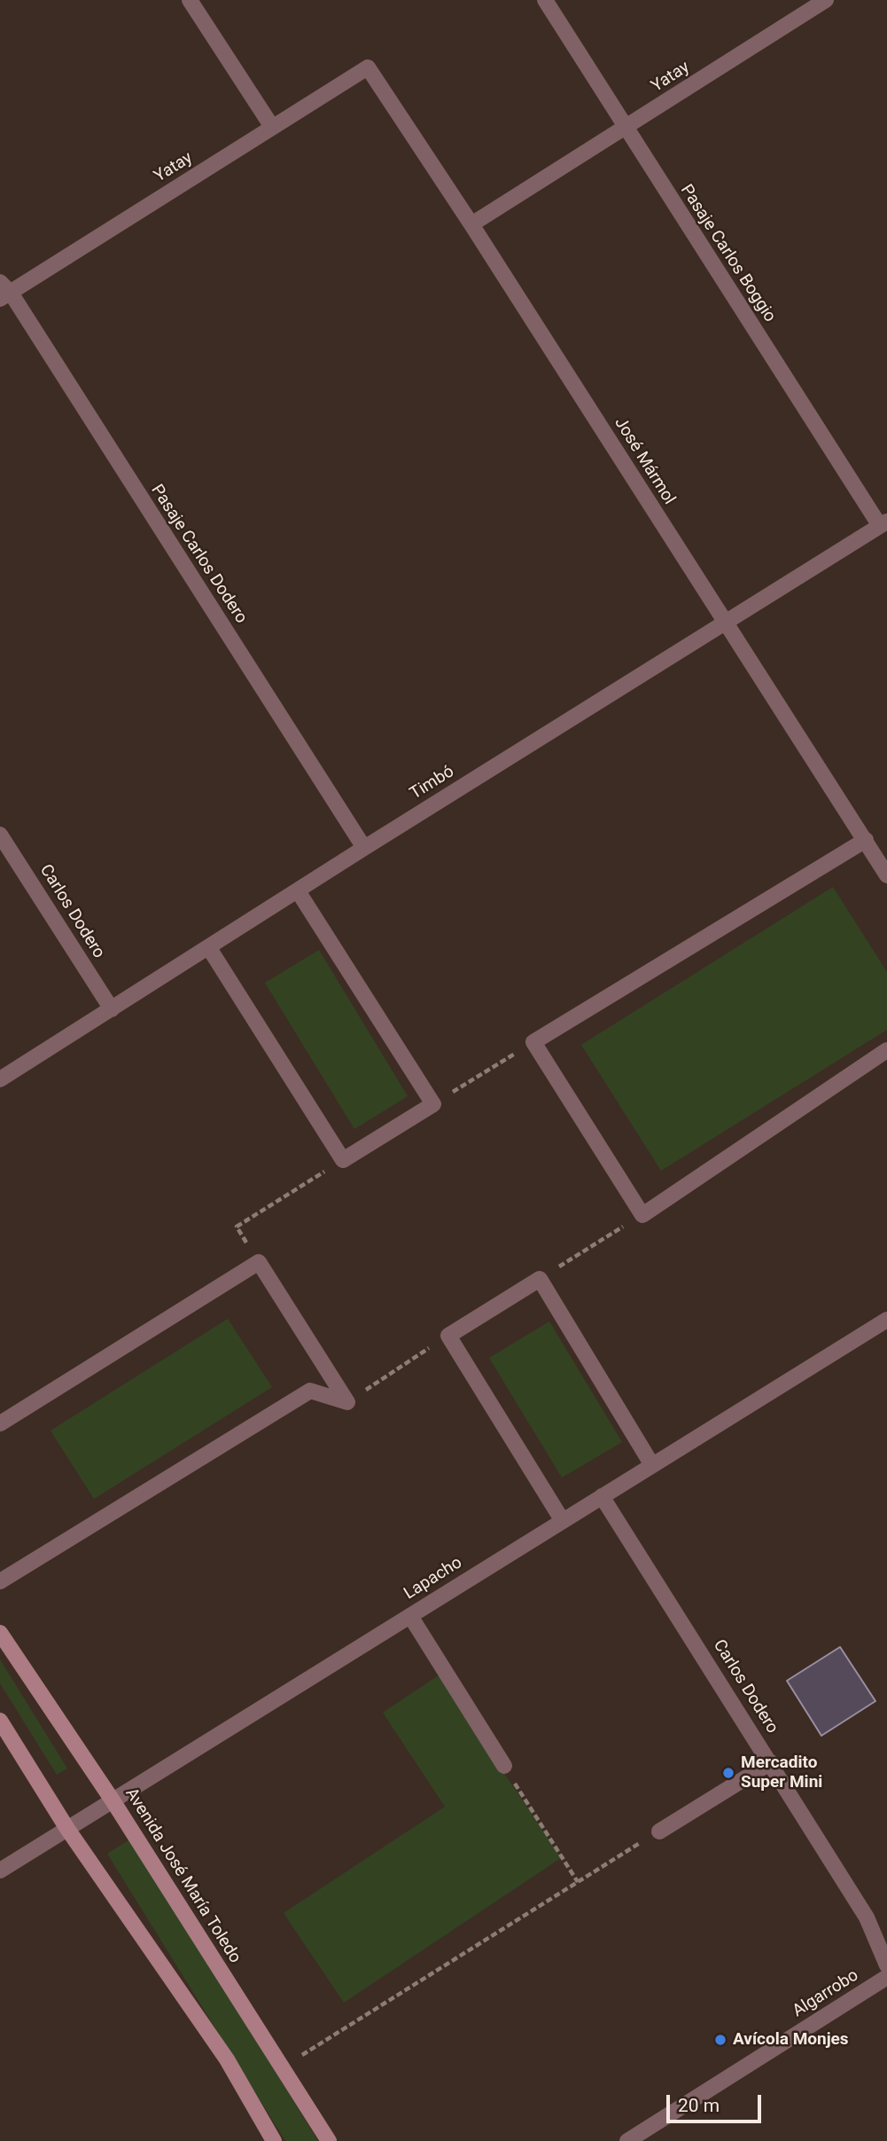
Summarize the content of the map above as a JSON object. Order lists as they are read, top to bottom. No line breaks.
{"streets":{"main road":["Avenida José María Toledo"],"street":["Yatay","Pasaje Carlos Boggio","José Mármol","Pasaje Carlos Dodero","Timbó","Carlos Dodero","Lapacho","Algarrobo"]},"crossings":[["Yatay","Pasaje Carlos Boggio"],["Yatay","José Mármol"],["Yatay","Pasaje Carlos Dodero"],["Pasaje Carlos Boggio","Timbó"],["José Mármol","Timbó"],["Pasaje Carlos Dodero","Timbó"],["Timbó","Carlos Dodero"],["Carlos Dodero","Lapacho"],["Lapacho","Avenida José María Toledo"]],"places":["Mercadito Super Mini","Avícola Monjes"],"scale_bar":"20 m"}
